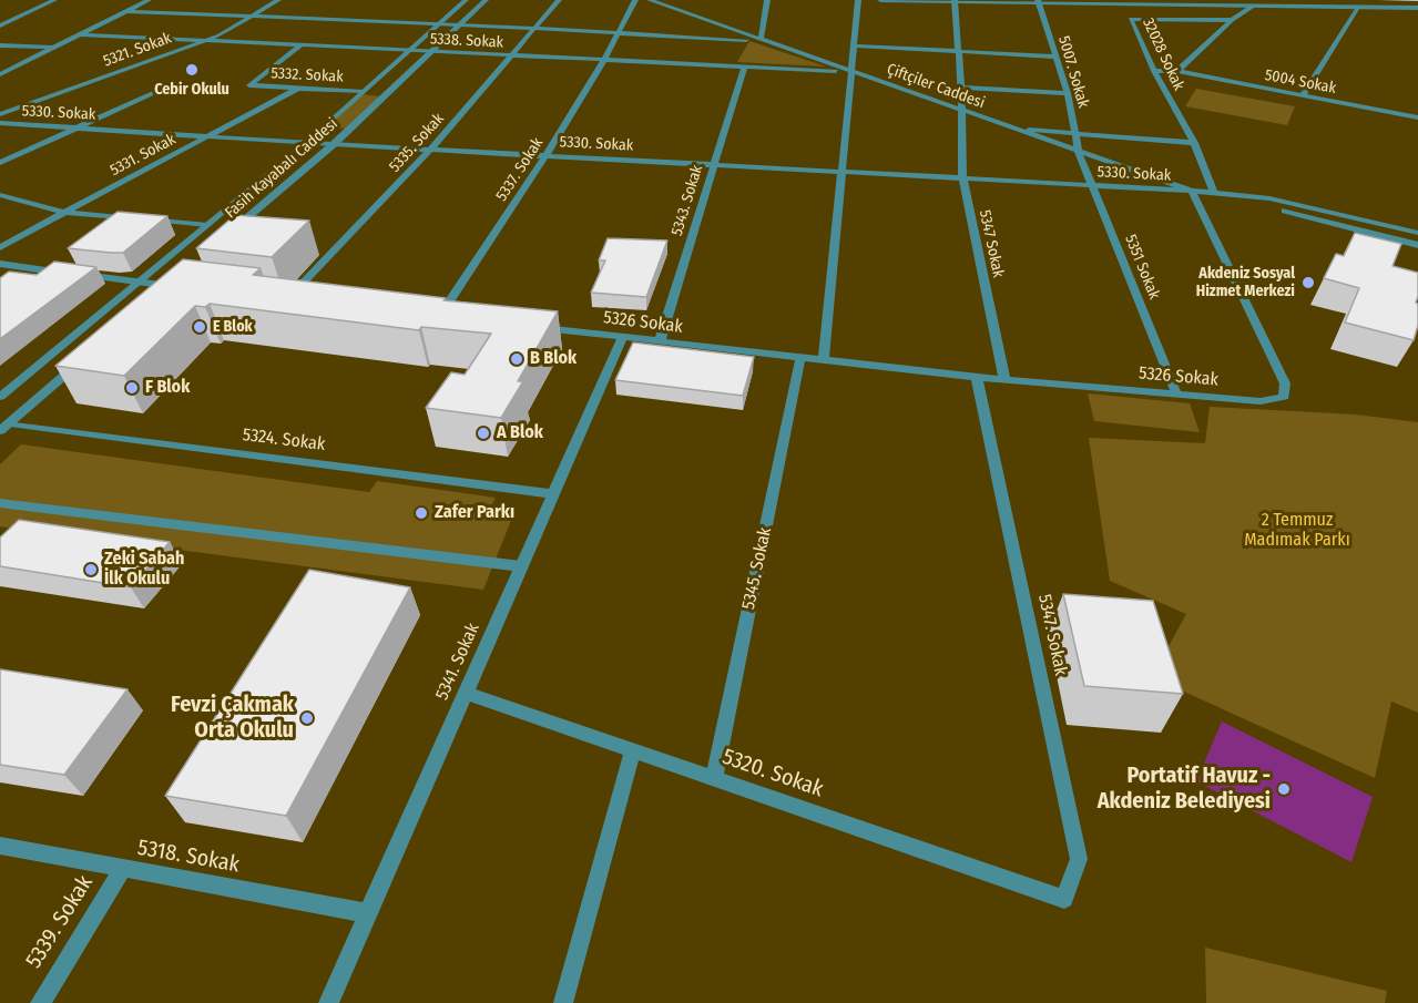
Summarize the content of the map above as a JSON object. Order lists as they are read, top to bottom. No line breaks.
{"streets":{"street":["5338. Sokak","5321. Sokak","32028 Sokak","5007. Sokak","5332. Sokak","5004 Sokak","Çiftçiler Caddesi","5330. Sokak","5335. Sokak","5331. Sokak","Fasih Kayabalı Caddesi","5337. Sokak","5343. Sokak","5347 Sokak","5351 Sokak","5326 Sokak","5324. Sokak","5345. Sokak","5347. Sokak","5341. Sokak","5320. Sokak","5318. Sokak","5339. Sokak"]},"crossings":[["5338. Sokak","5321. Sokak"],["5338. Sokak","5332. Sokak"],["5338. Sokak","Çiftçiler Caddesi"],["5338. Sokak","5335. Sokak"],["5338. Sokak","Fasih Kayabalı Caddesi"],["5338. Sokak","5337. Sokak"],["5338. Sokak","5343. Sokak"],["32028 Sokak","5004 Sokak"],["32028 Sokak","Çiftçiler Caddesi"],["5007. Sokak","Çiftçiler Caddesi"],["5007. Sokak","5351 Sokak"],["5332. Sokak","5331. Sokak"],["5332. Sokak","Fasih Kayabalı Caddesi"],["Çiftçiler Caddesi","5330. Sokak"],["Çiftçiler Caddesi","5347 Sokak"],["Çiftçiler Caddesi","5351 Sokak"],["Çiftçiler Caddesi","5326 Sokak"],["5330. Sokak","5335. Sokak"],["5330. Sokak","5331. Sokak"],["5330. Sokak","Fasih Kayabalı Caddesi"],["5330. Sokak","5337. Sokak"],["5330. Sokak","5343. Sokak"],["5330. Sokak","5347 Sokak"],["5330. Sokak","5351 Sokak"],["5330. Sokak","5326 Sokak"],["5343. Sokak","5326 Sokak"],["5347 Sokak","5326 Sokak"],["5351 Sokak","5326 Sokak"],["5326 Sokak","5345. Sokak"],["5326 Sokak","5347. Sokak"],["5326 Sokak","5341. Sokak"],["5324. Sokak","5341. Sokak"],["5345. Sokak","5320. Sokak"],["5347. Sokak","5320. Sokak"],["5341. Sokak","5320. Sokak"],["5341. Sokak","5318. Sokak"],["5318. Sokak","5339. Sokak"]],"parks":["2 Temmuz Madımak Parkı"],"places":["Cebir Okulu","Akdeniz Sosyal Hizmet Merkezi","E Blok","B Blok","F Blok","A Blok","Zafer Parkı","Zeki Sabah İlk Okulu","Fevzi Çakmak Orta Okulu","Portatif Havuz - Akdeniz Belediyesi"]}
